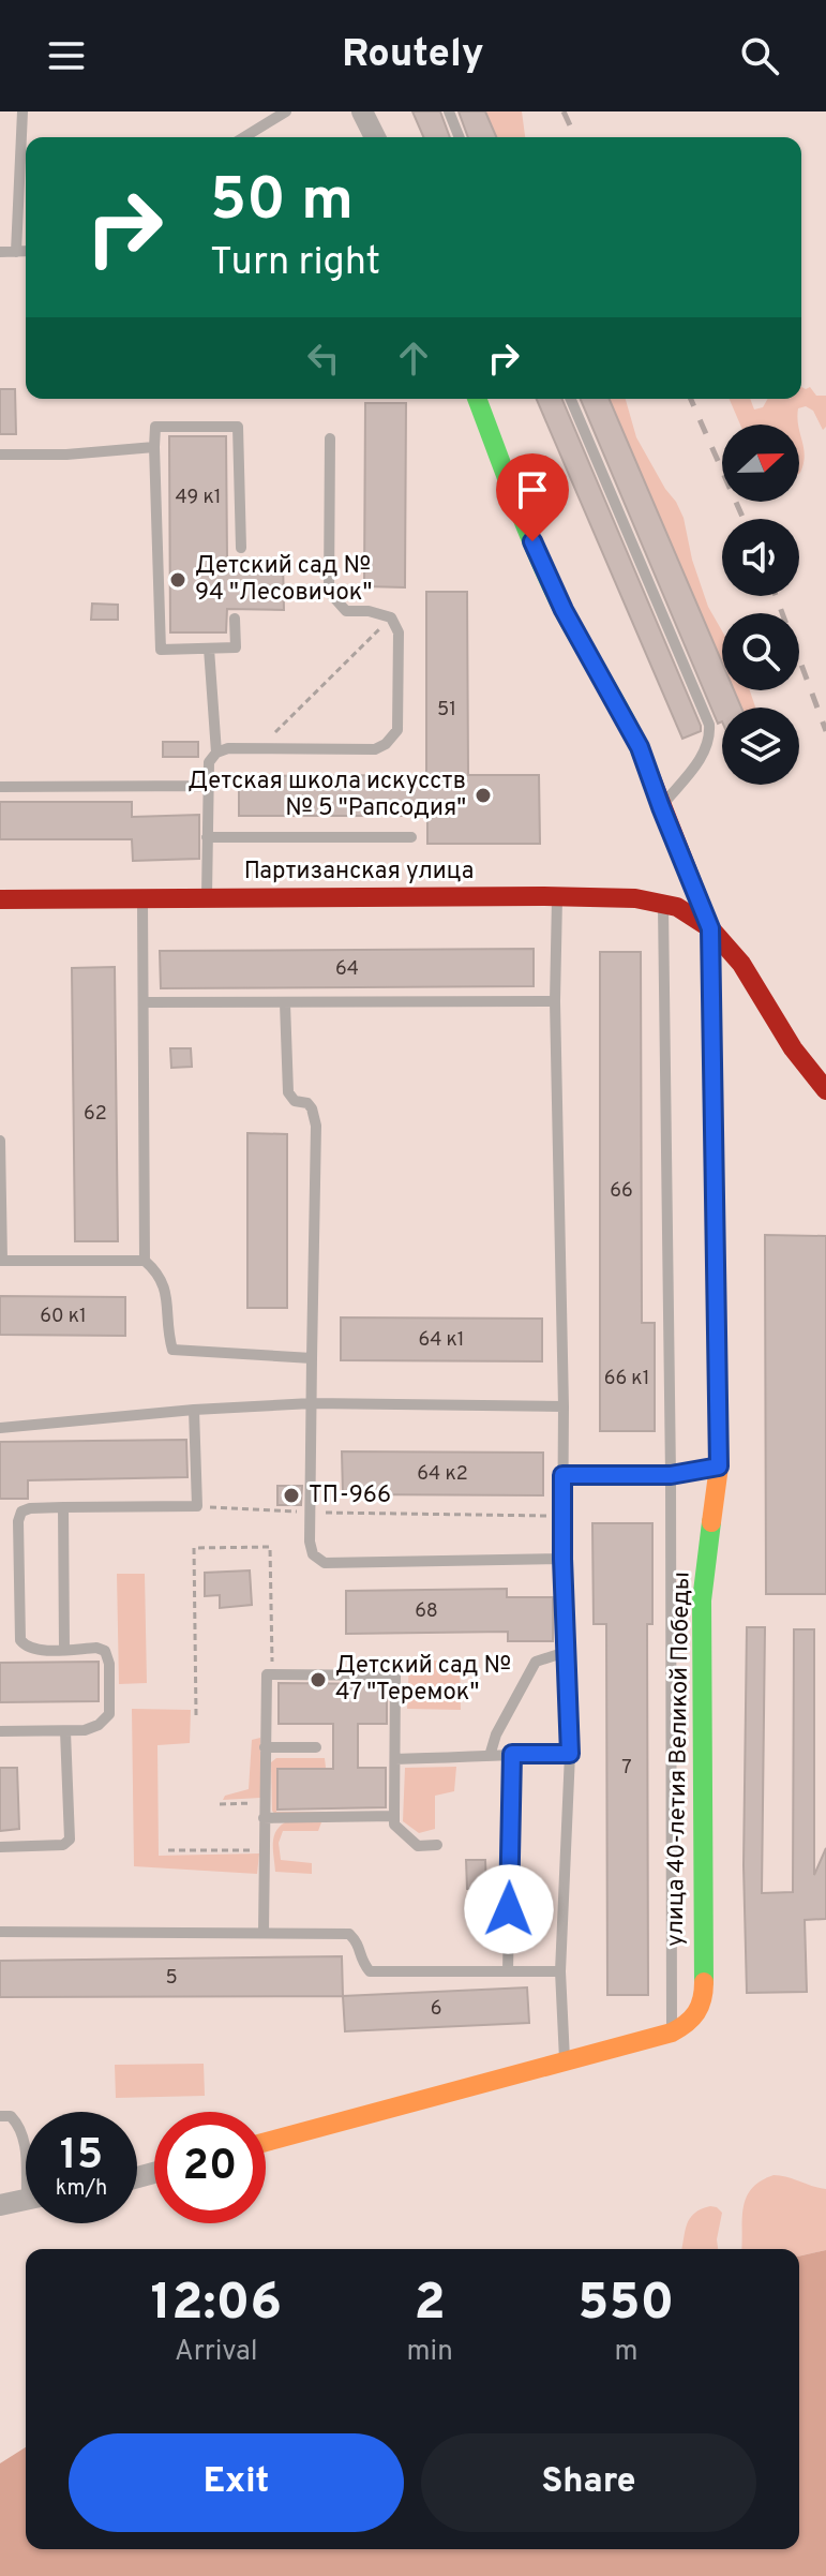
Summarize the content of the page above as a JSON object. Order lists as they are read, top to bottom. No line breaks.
{"streets":{"street":["Партизанская улица","улица 40-летия Великой Победы"]},"crossings":[["Партизанская улица","улица 40-летия Великой Победы"]],"places":["Детский сад № 94 \"Лесовичок\"","Детская школа искусств № 5 \"Рапсодия\"","ТП-966","Детский сад № 47 \"Теремок\""],"house_numbers":["49 к1","51","64","62","66","60 к1","64 к1","66 к1","64 к2","68","7","5","6"],"north":"right","page":{"header":"Routely","turn":["50 m","Turn right"],"speed":"15 km/h","limit":"20","eta":["12:06","Arrival","2","min","550","m"],"buttons":["Exit","Share"]}}
